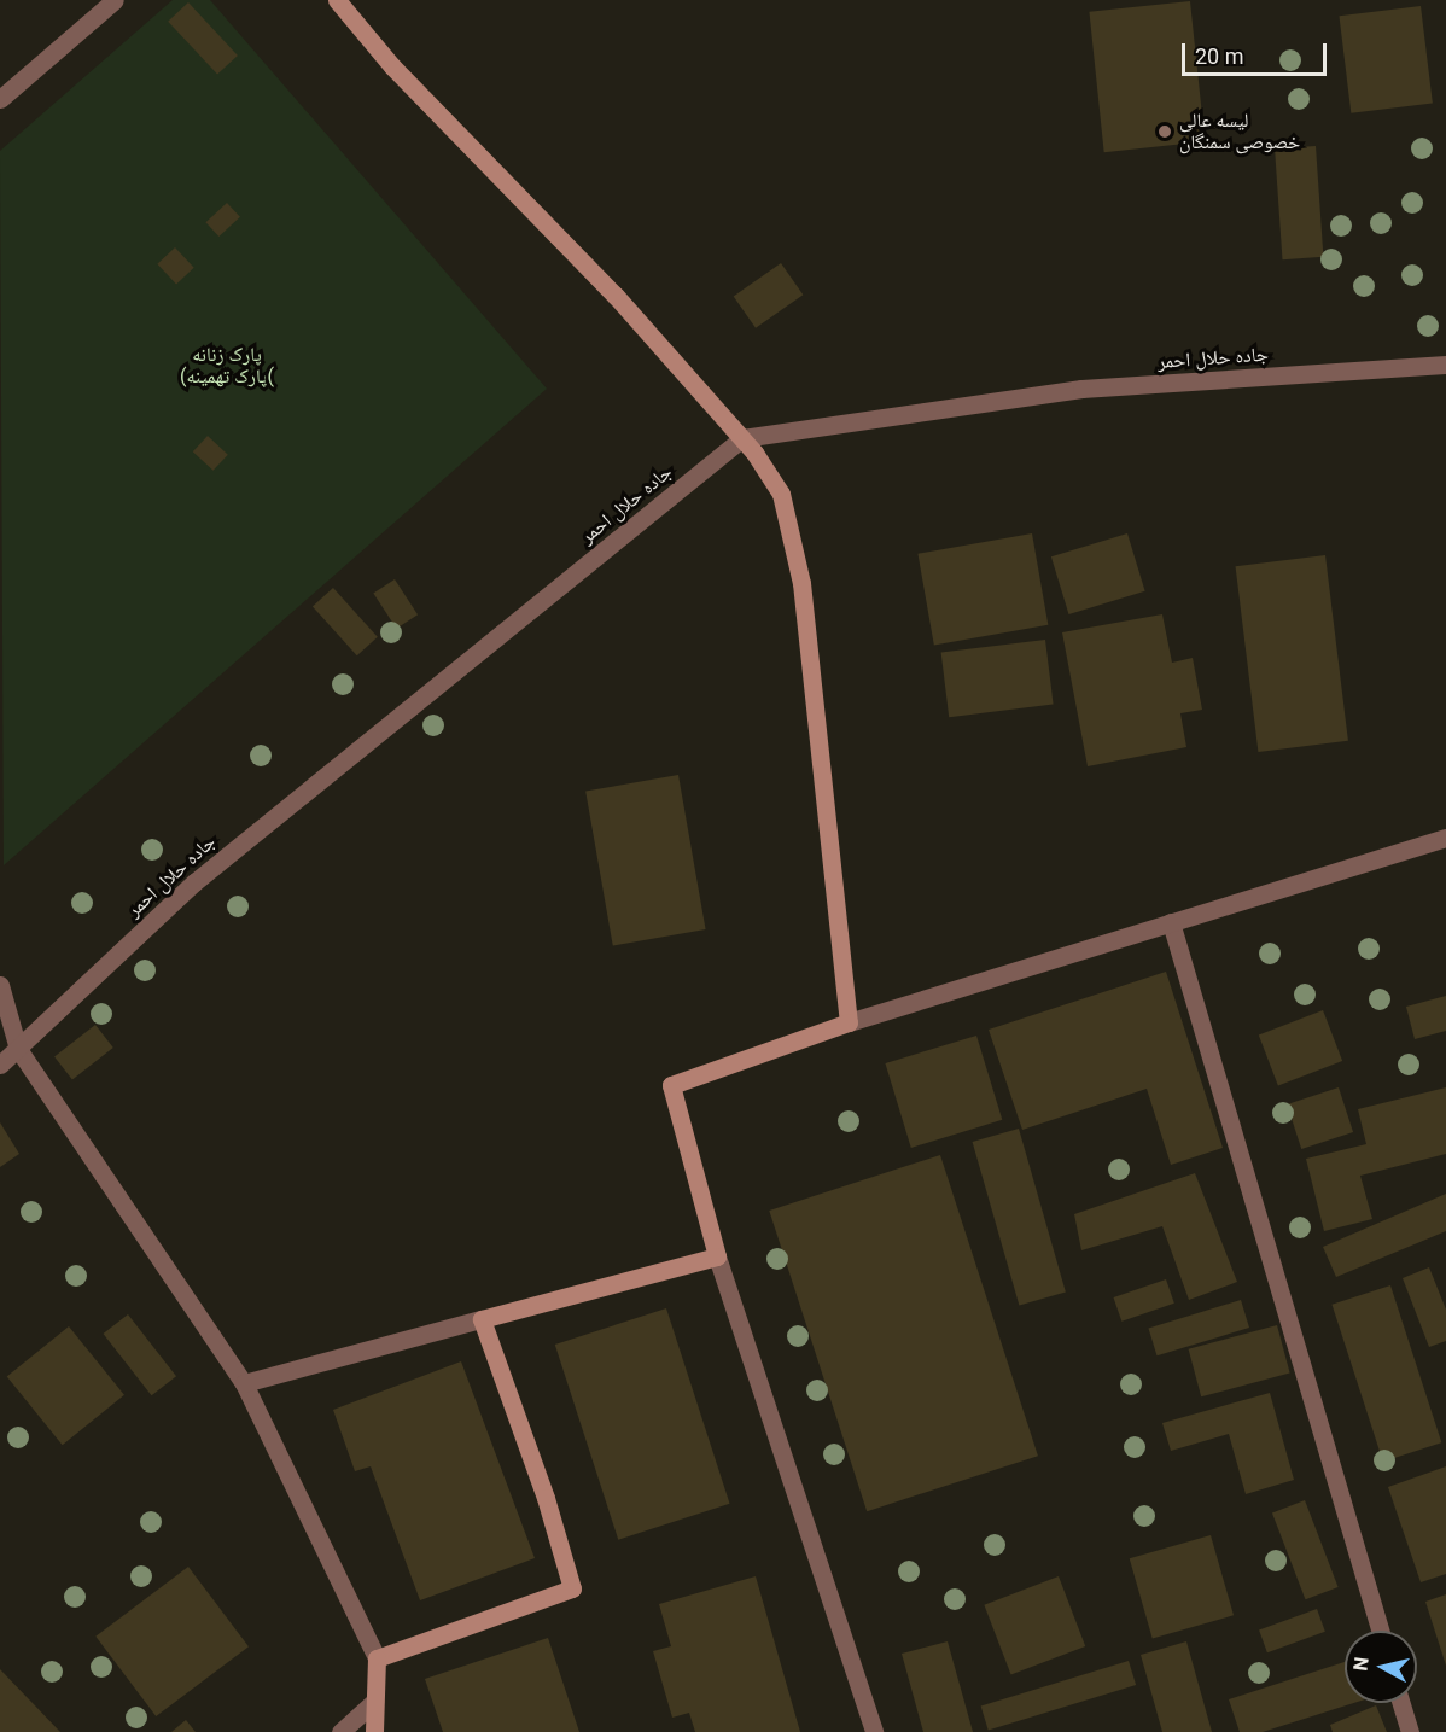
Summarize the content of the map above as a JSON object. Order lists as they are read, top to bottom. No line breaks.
{"streets":{"street":["جاده حلال احمر"]},"parks":["پارک زنانه (پارک تهمینه("],"places":["لیسه عالی خصوصی سمنگان"],"scale_bar":"20 m","north":"left"}
